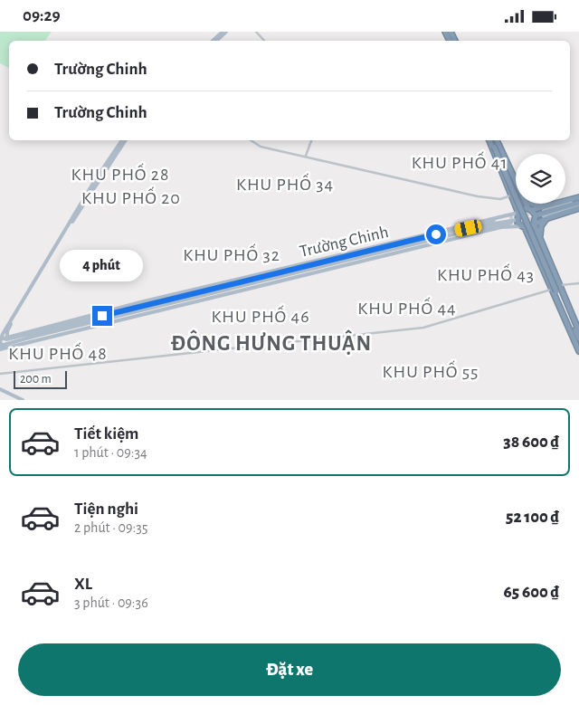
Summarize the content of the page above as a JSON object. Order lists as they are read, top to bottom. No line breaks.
{"streets":{"main road":["Trường Chinh"]},"districts":["KHU PHỐ 41","KHU PHỐ 28","KHU PHỐ 34","KHU PHỐ 20","KHU PHỐ 32","KHU PHỐ 43","KHU PHỐ 44","KHU PHỐ 46","ĐÔNG HƯNG THUẬN","KHU PHỐ 48","KHU PHỐ 55"],"scale_bar":"200 m","page":{"status":"09:29","banner":["Trường Chinh","Trường Chinh"],"bubble":"4 phút","scale":"200 m","list":[{"name":"Tiết kiệm","note":"1 phút · 09:34","value":"38 600 ₫"},{"name":"Tiện nghi","note":"2 phút · 09:35","value":"52 100 ₫"},{"name":"XL","note":"3 phút · 09:36","value":"65 600 ₫"}],"buttons":"Đặt xe"}}
